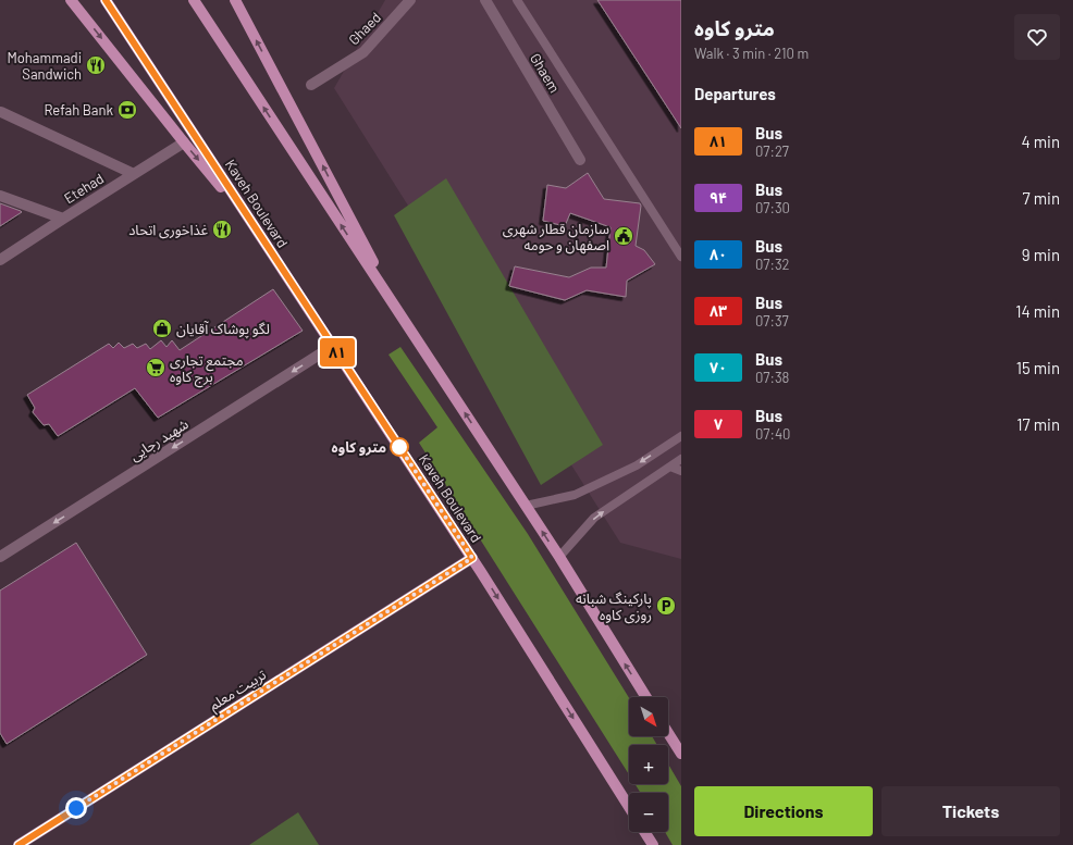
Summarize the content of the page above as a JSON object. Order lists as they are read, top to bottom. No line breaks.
{"streets":{"main road":["Kaveh Boulevard"],"street":["Ghaed","Ghaem","Etehad","شهید رجایی","تربیت معلم"]},"crossings":[["Kaveh Boulevard","شهید رجایی"],["Kaveh Boulevard","تربیت معلم"]],"one_way":["شهید رجایی"],"places":{"restaurant":["Mohammadi Sandwich","غذاخوری اتحاد"],"bank":["Refah Bank"],"public building":["سازمان قطار شهری اصفهان و حومه"],"shop":["لگو پوشاک آقایان"],"supermarket":["مجتمع تجاری برج کاوه"],"other":["مترو کاوه"],"parking":["پارکینگ شبانه روزی کاوه"]},"lines":["bus line ۸۱"],"north":"bottom right","page":{"on_map":"۸۱","heading":[["مترو کاوه","Walk · 3 min · 210 m"],"Departures"],"list":[{"mark":"۸۱","name":"Bus","note":"07:27","value":"4 min"},{"mark":"۹۴","name":"Bus","note":"07:30","value":"7 min"},{"mark":"۸۰","name":"Bus","note":"07:32","value":"9 min"},{"mark":"۸۳","name":"Bus","note":"07:37","value":"14 min"},{"mark":"۷۰","name":"Bus","note":"07:38","value":"15 min"},{"mark":"۷","name":"Bus","note":"07:40","value":"17 min"}],"map_buttons":["+","−"],"buttons":["Directions","Tickets"]}}
